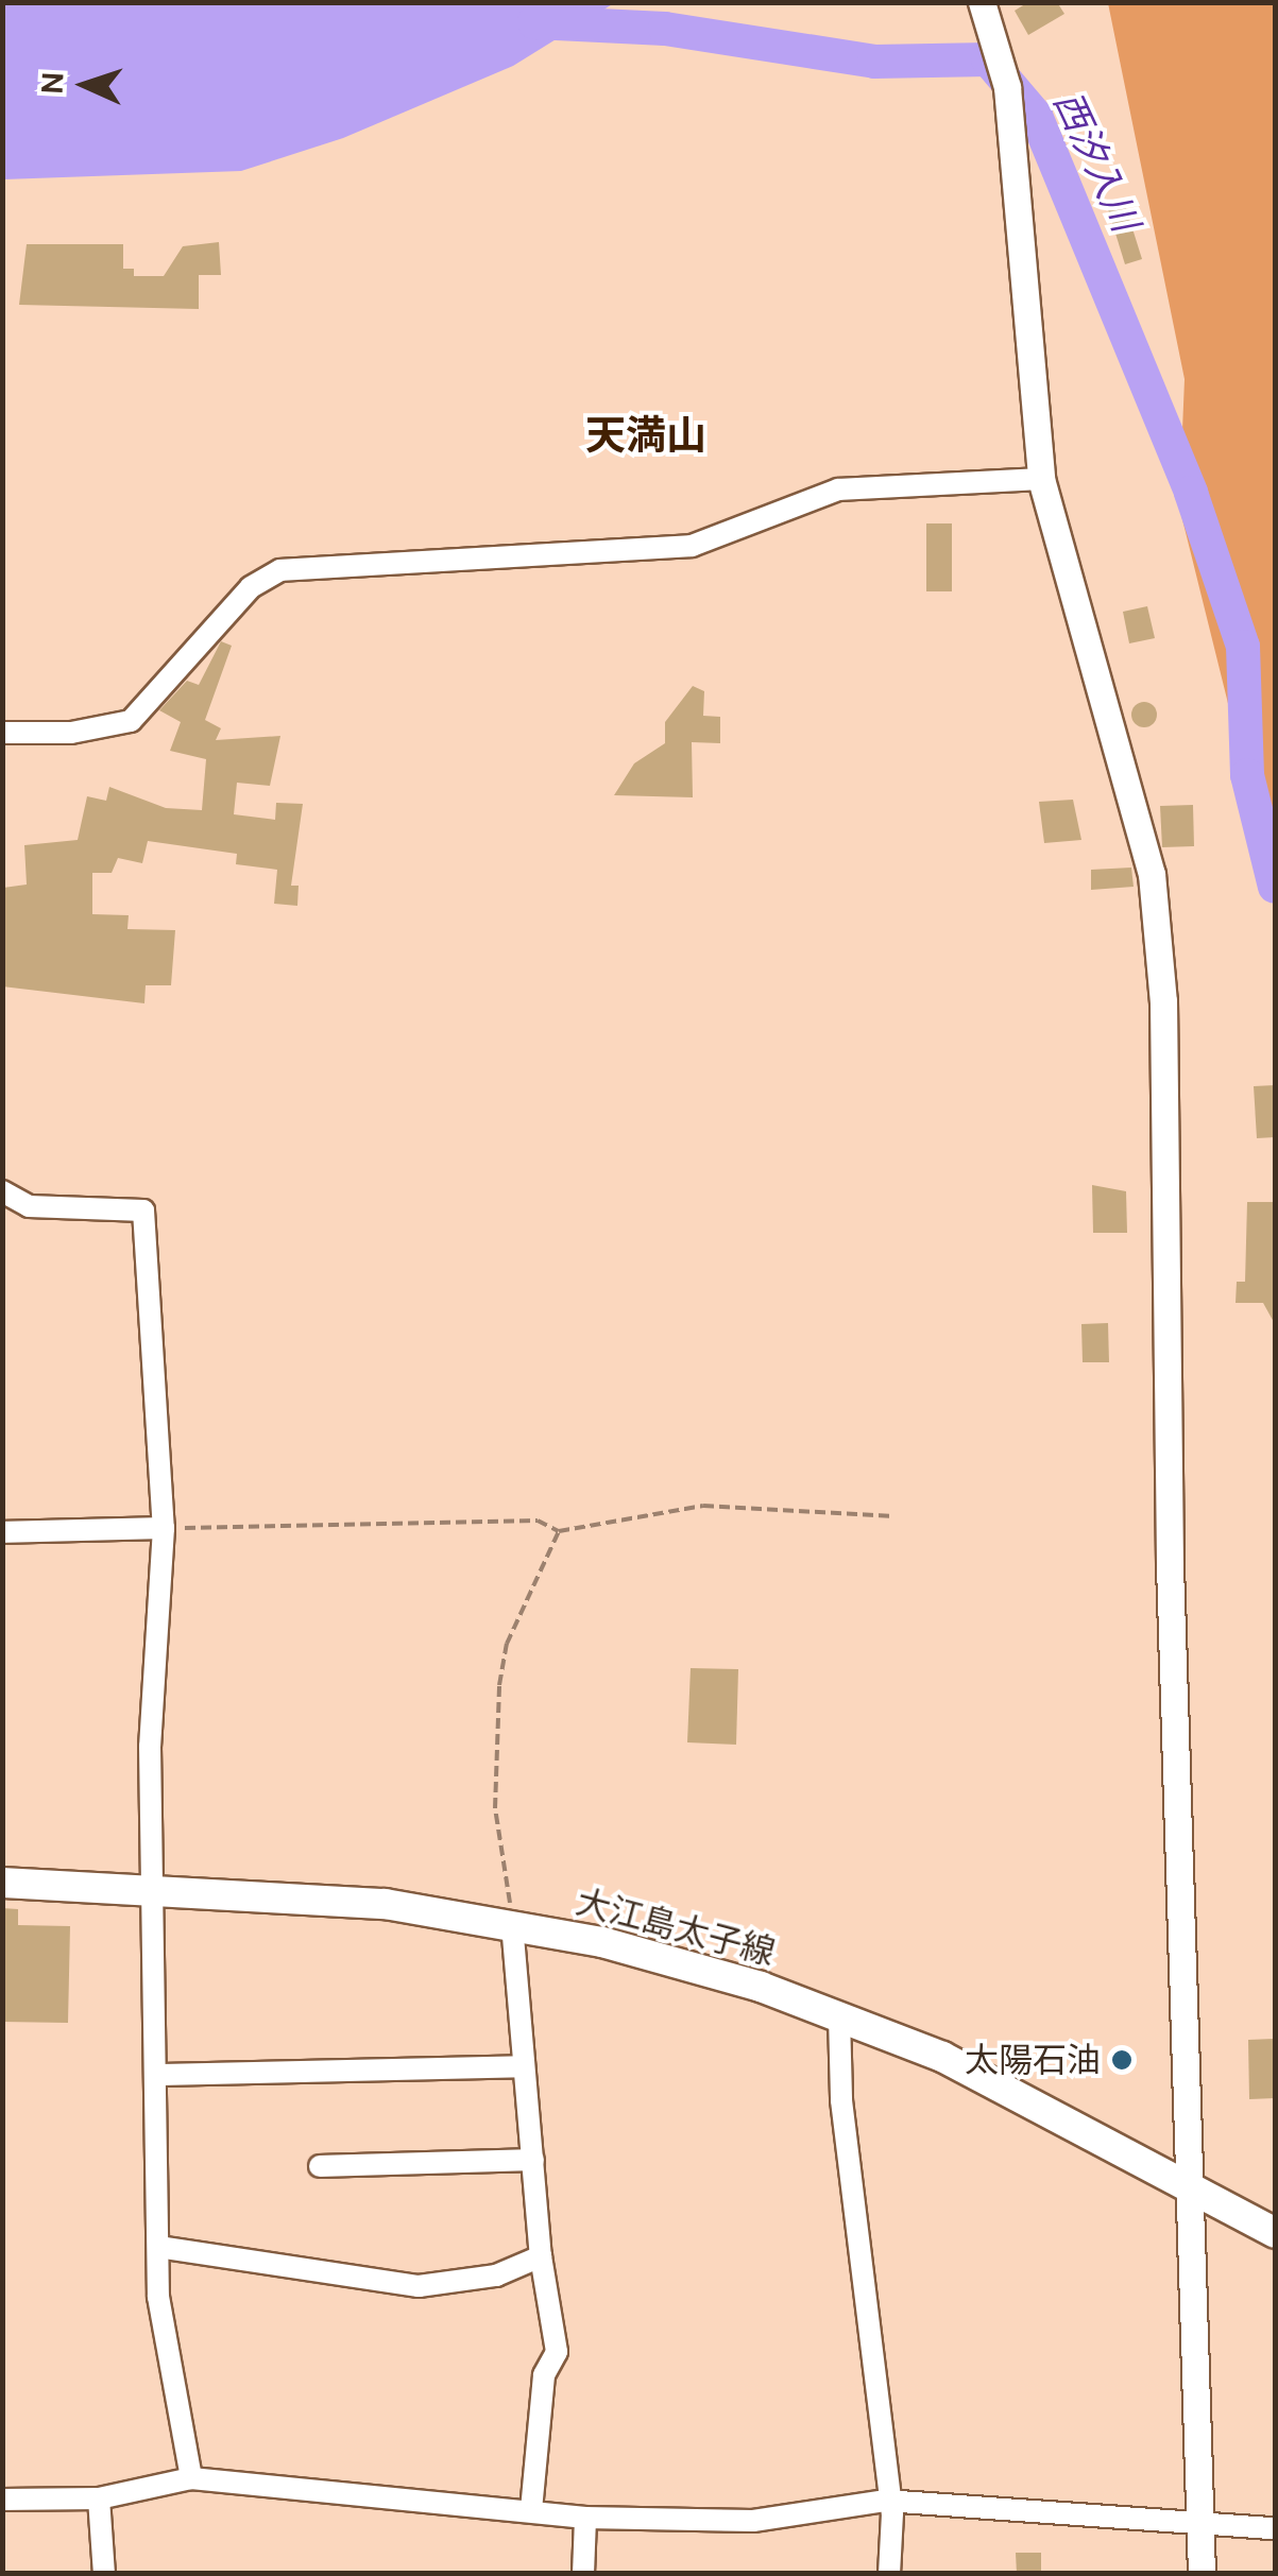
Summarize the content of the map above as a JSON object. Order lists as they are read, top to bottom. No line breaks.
{"streets":{"main road":["大江島太子線"]},"districts":["天満山"],"water":["西汐入川"],"places":["太陽石油"],"north":"left"}
